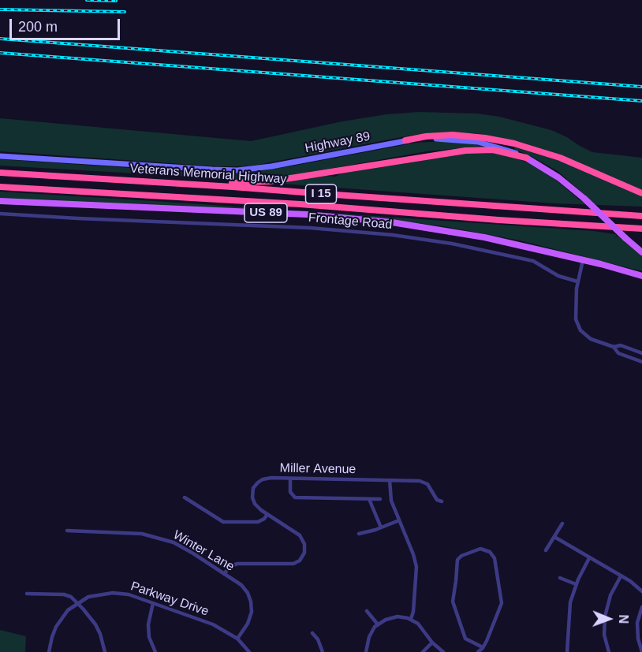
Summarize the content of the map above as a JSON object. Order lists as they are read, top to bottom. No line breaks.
{"streets":{"highway":["Veterans Memorial Highway","I 15"],"main road":["Highway 89","US 89"],"street":["Frontage Road","Miller Avenue","Winter Lane","Parkway Drive"]},"crossings":[["Miller Avenue","Winter Lane"],["Winter Lane","Parkway Drive"]],"scale_bar":"200 m","north":"right"}
